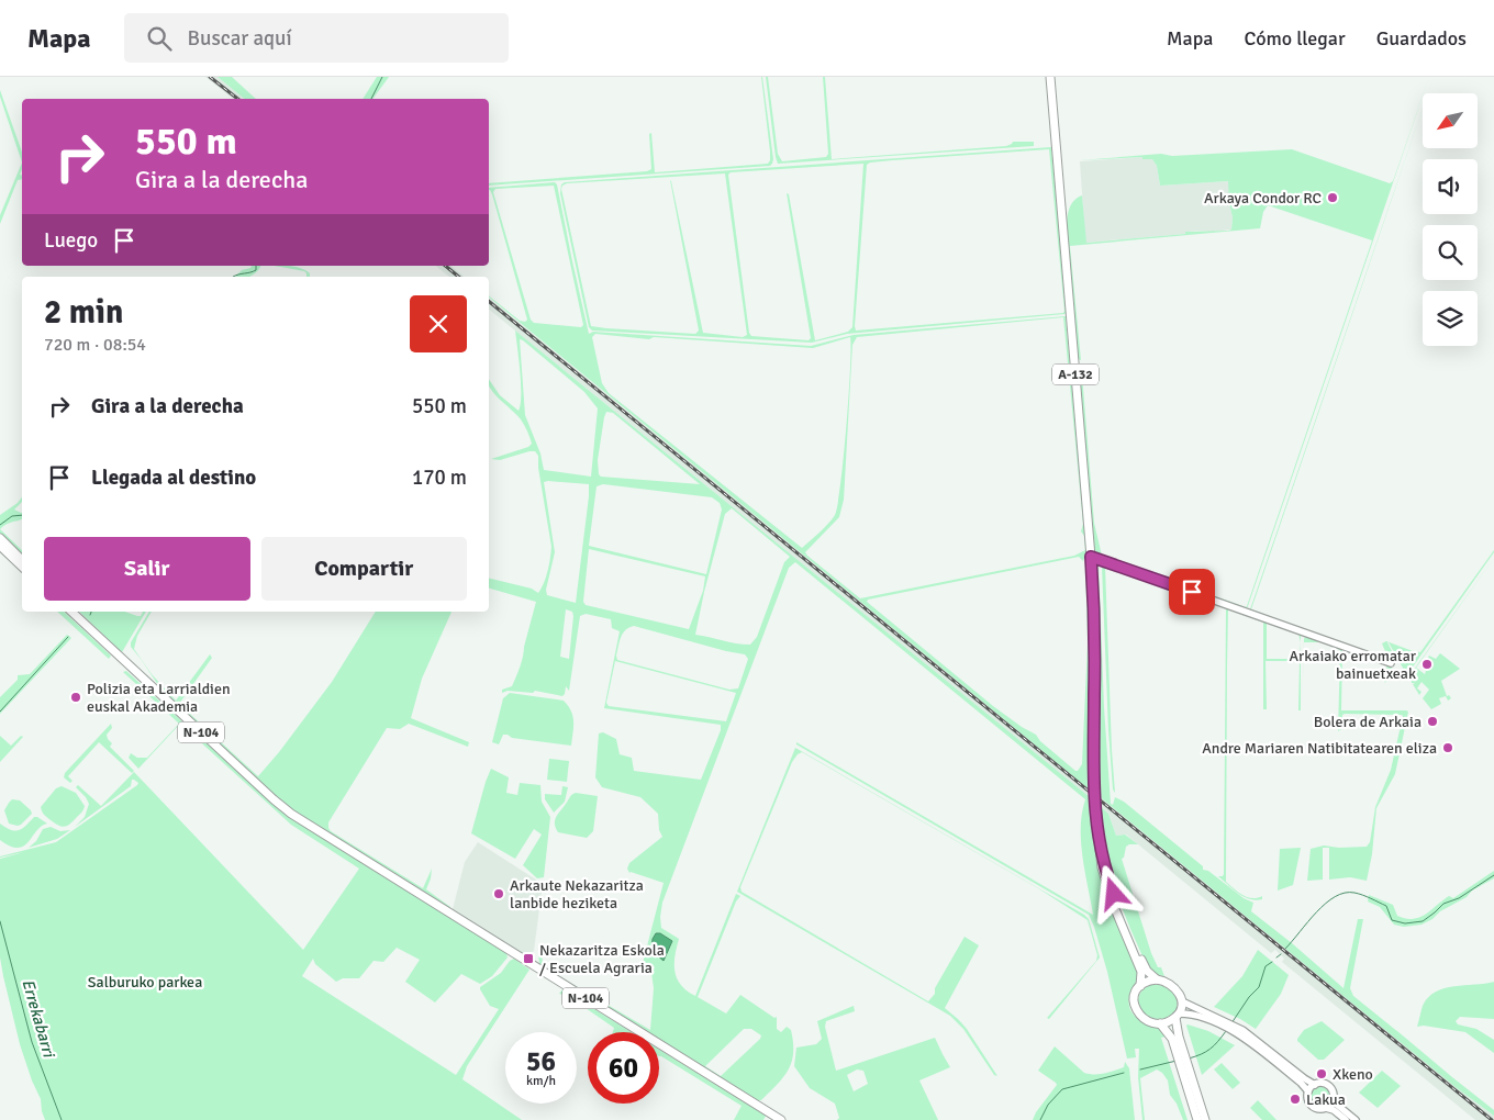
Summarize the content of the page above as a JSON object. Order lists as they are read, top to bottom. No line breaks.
{"streets":{"main road":["A-132","N-104"]},"water":["Errekabarri"],"parks":["Salburuko parkea"],"places":{"other":["Arkaya Condor RC","Arkaiako erromatar bainuetxeak","Polizia eta Larrialdien euskal Akademia","Bolera de Arkaia","Andre Mariaren Natibitatearen eliza","Arkaute Nekazaritza lanbide heziketa","Xkeno","Lakua"],"transit":["Nekazaritza Eskola / Escuela Agraria"]},"north":"bottom left","page":{"header":"Mapa","search":"Buscar aquí","nav":["Mapa","Cómo llegar","Guardados"],"turn":["550 m","Gira a la derecha"],"then":"Luego","heading":["2 min","720 m · 08:54"],"list":[{"name":"Gira a la derecha","value":"550 m"},{"name":"Llegada al destino","value":"170 m"}],"buttons":["Salir","Compartir"],"speed":"56 km/h","limit":"60"}}
